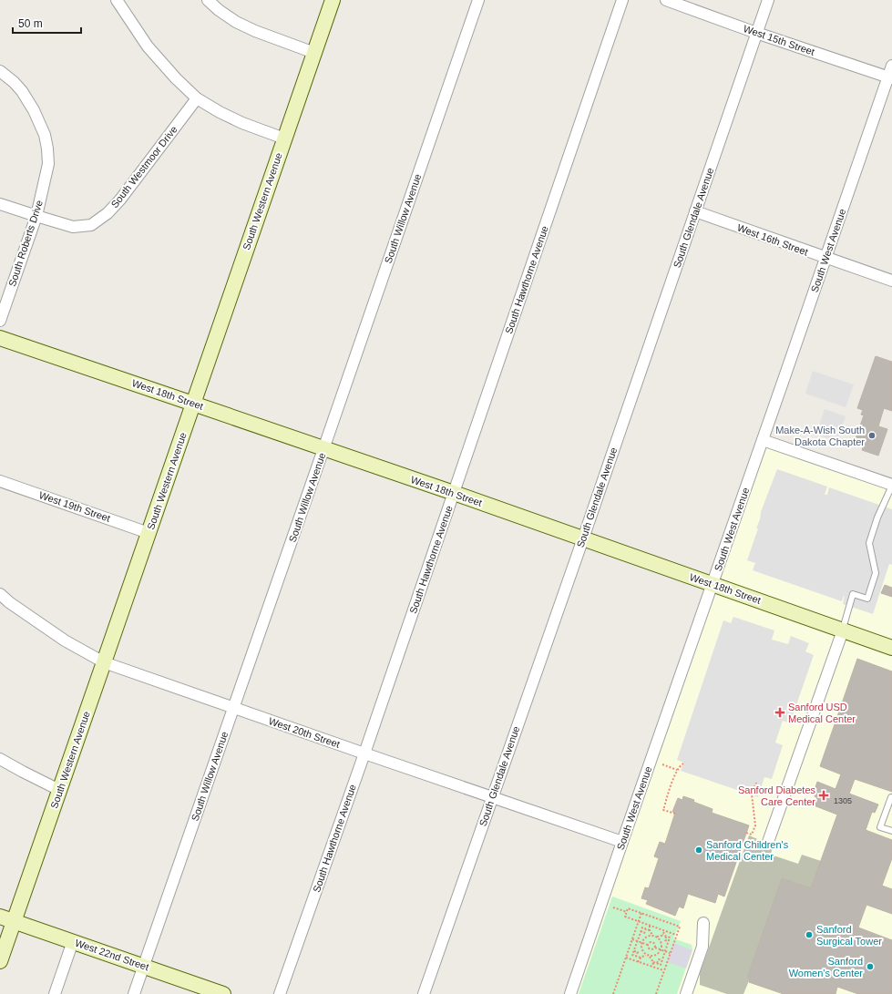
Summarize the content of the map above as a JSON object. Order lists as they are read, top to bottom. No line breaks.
{"streets":{"street":["West 15th Street","South Westmoor Drive","South Western Avenue","South Glendale Avenue","South Willow Avenue","West 16th Street","South Roberts Drive","South West Avenue","South Hawthorne Avenue","West 18th Street","West 19th Street","West 20th Street","West 22nd Street"]},"crossings":[["West 15th Street","South Glendale Avenue"],["West 15th Street","South West Avenue"],["South Westmoor Drive","South Roberts Drive"],["South Western Avenue","West 18th Street"],["South Western Avenue","West 19th Street"],["South Western Avenue","West 20th Street"],["South Western Avenue","West 22nd Street"],["South Glendale Avenue","West 16th Street"],["South Glendale Avenue","West 18th Street"],["South Glendale Avenue","West 20th Street"],["South Willow Avenue","West 18th Street"],["South Willow Avenue","West 20th Street"],["South Willow Avenue","West 22nd Street"],["West 16th Street","South West Avenue"],["South West Avenue","West 18th Street"],["South West Avenue","West 20th Street"],["South Hawthorne Avenue","West 18th Street"],["South Hawthorne Avenue","West 20th Street"]],"places":{"other":["Make-A-Wish South Dakota Chapter","Sanford Children's Medical Center","Sanford Surgical Tower","Sanford Women's Center"],"health":["Sanford USD Medical Center","Sanford Diabetes Care Center"]},"house_numbers":["1305"],"scale_bar":"50 m"}
